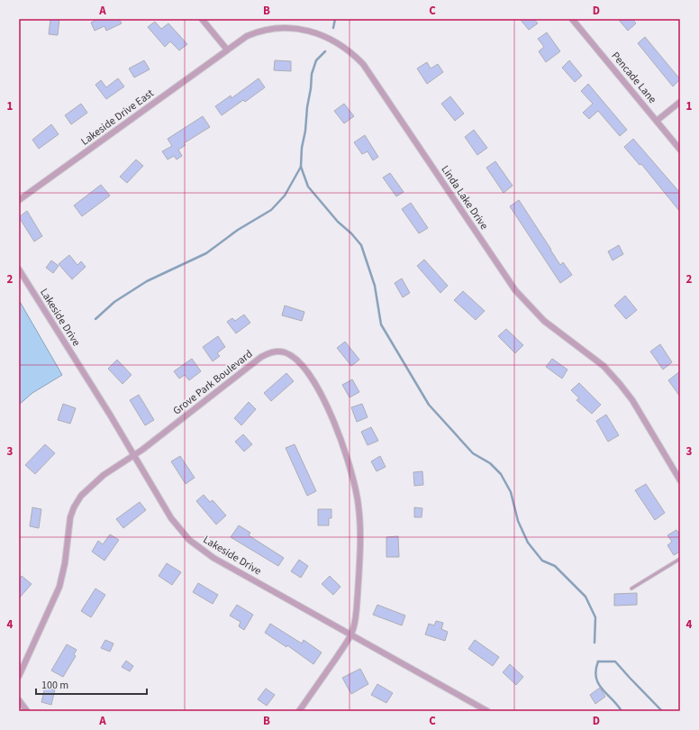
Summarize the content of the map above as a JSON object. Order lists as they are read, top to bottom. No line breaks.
{"streets":{"street":["Pencade Lane","Lakeside Drive East","Linda Lake Drive","Lakeside Drive","Grove Park Boulevard"]},"crossings":[["Lakeside Drive East","Linda Lake Drive"],["Lakeside Drive","Grove Park Boulevard"]],"scale_bar":"100 m","grid":{"columns":["A","B","C","D"],"rows":["1","2","3","4"]}}
